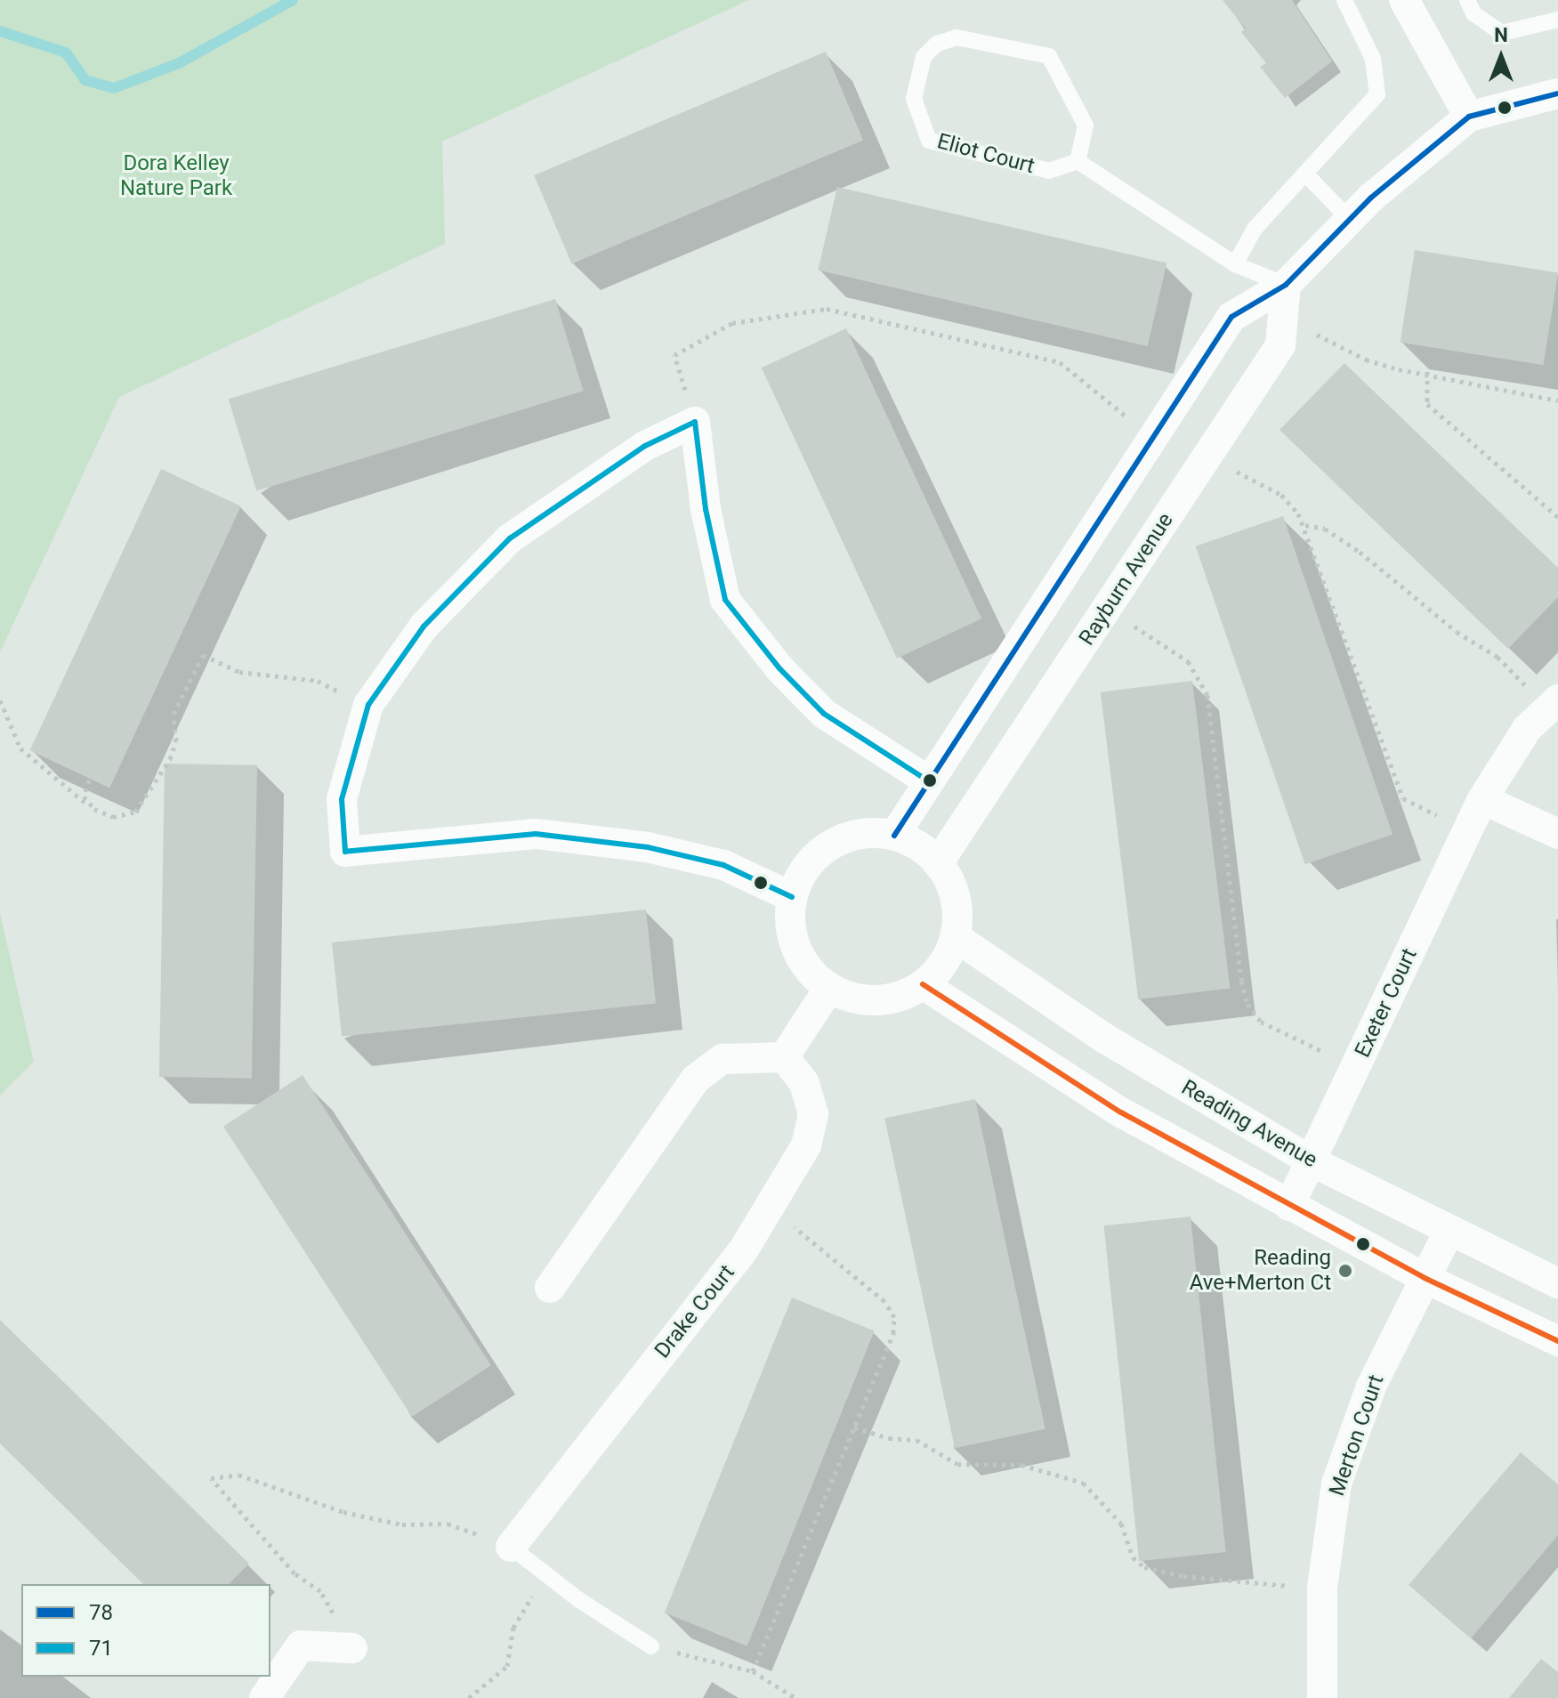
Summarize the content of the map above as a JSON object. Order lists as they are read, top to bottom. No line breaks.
{"streets":{"street":["Rayburn Avenue","Exeter Court","Reading Avenue","Drake Court","Merton Court"],"lane":["Eliot Court"]},"crossings":[["Rayburn Avenue","Reading Avenue"],["Exeter Court","Reading Avenue"],["Reading Avenue","Merton Court"]],"parks":["Dora Kelley Nature Park"],"places":["Reading Ave+Merton Ct"],"lines":["transit line 78","transit line 71"],"legend":["78","71"],"north":"top"}
